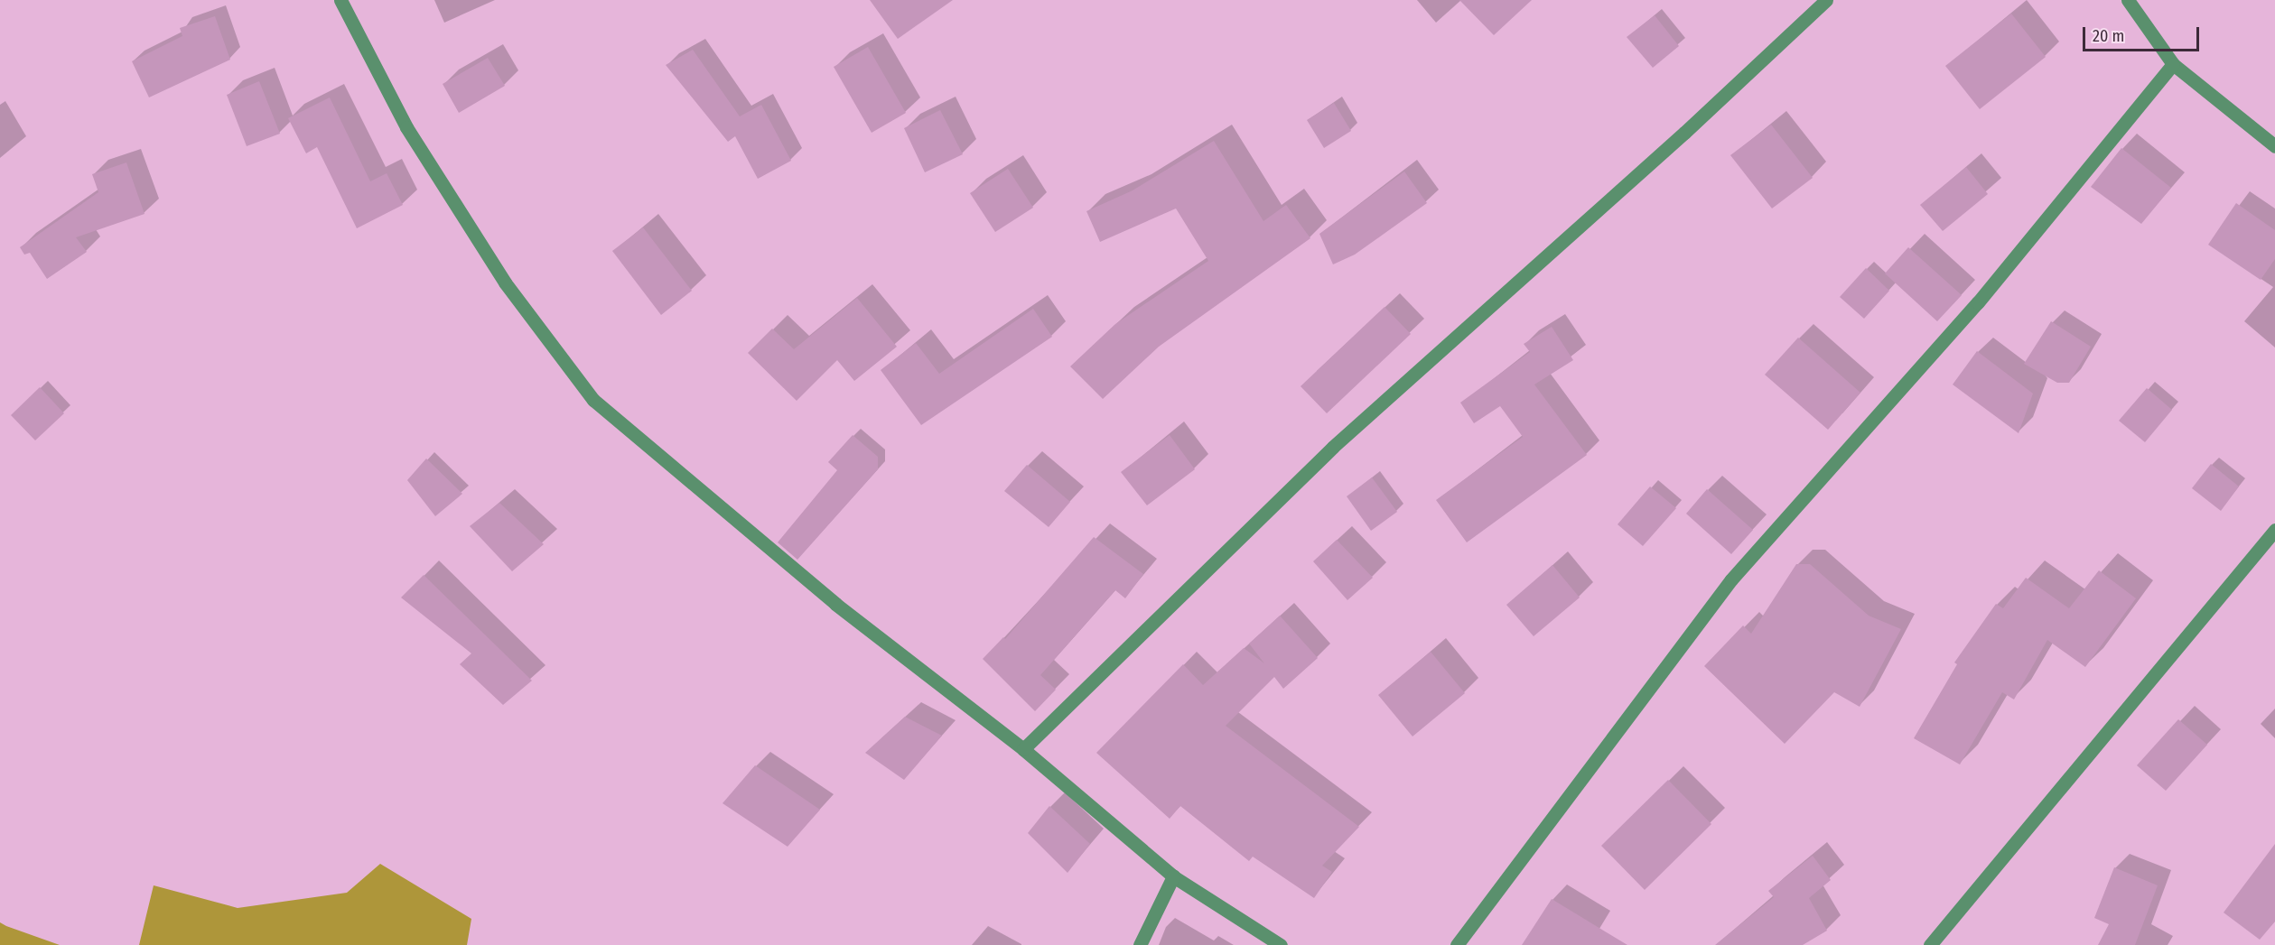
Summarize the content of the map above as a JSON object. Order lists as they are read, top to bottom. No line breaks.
{"scale_bar":"20 m"}
